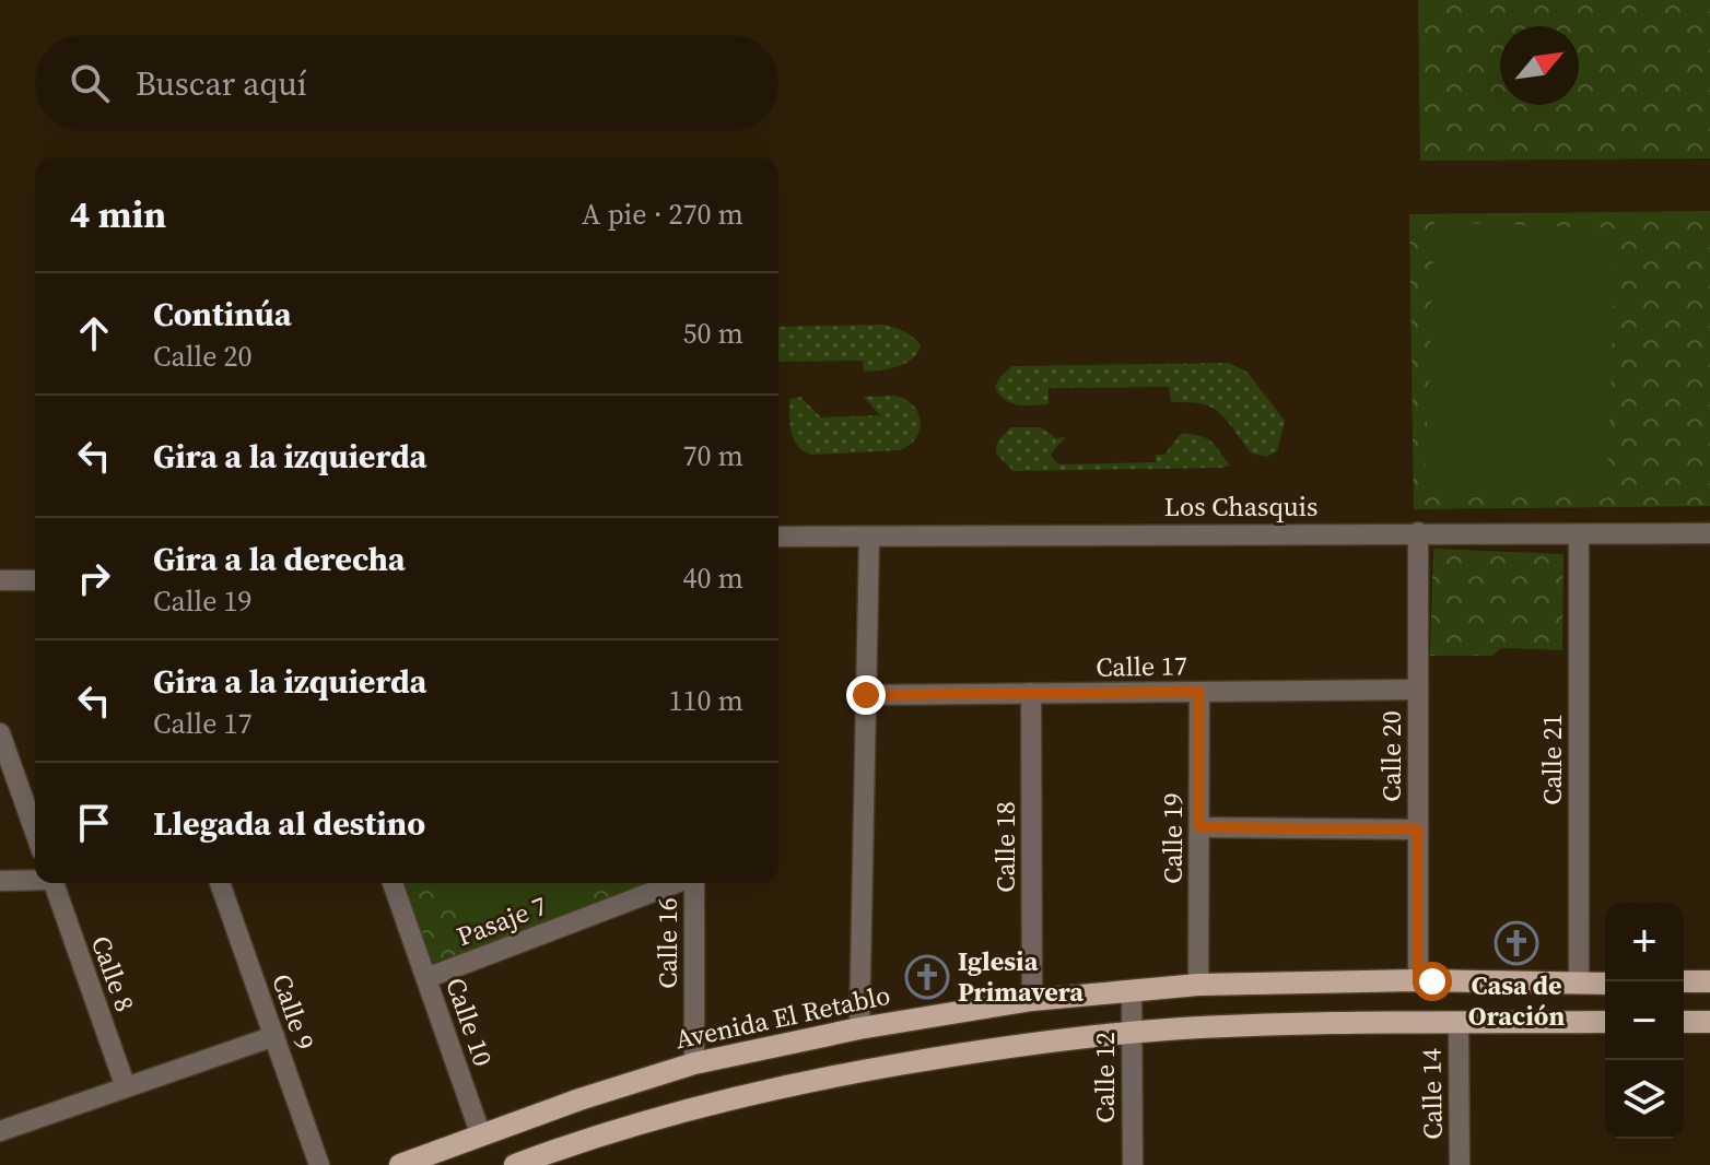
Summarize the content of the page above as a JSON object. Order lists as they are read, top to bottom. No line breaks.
{"streets":{"main road":["Avenida El Retablo"],"street":["Los Chasquis","Calle 17","Calle 20","Calle 21","Calle 19","Calle 18","Pasaje 7","Calle 16","Calle 8","Calle 9","Calle 10","Calle 12","Calle 14"]},"crossings":[["Los Chasquis","Calle 20"],["Los Chasquis","Calle 21"],["Calle 17","Calle 20"],["Calle 17","Calle 19"],["Calle 17","Calle 18"],["Calle 20","Avenida El Retablo"],["Calle 21","Avenida El Retablo"],["Calle 19","Avenida El Retablo"],["Calle 18","Avenida El Retablo"],["Pasaje 7","Calle 10"],["Calle 16","Avenida El Retablo"],["Avenida El Retablo","Calle 10"],["Avenida El Retablo","Calle 12"]],"places":{"church":["Casa de Oración","Iglesia Primavera"]},"north":"top right","page":{"search":"Buscar aquí","heading":["4 min","A pie · 270 m"],"list":[["Continúa","Calle 20","50 m"],["Gira a la izquierda","70 m"],["Gira a la derecha","Calle 19","40 m"],["Gira a la izquierda","Calle 17","110 m"],"Llegada al destino"],"map_buttons":["+","−"]}}
